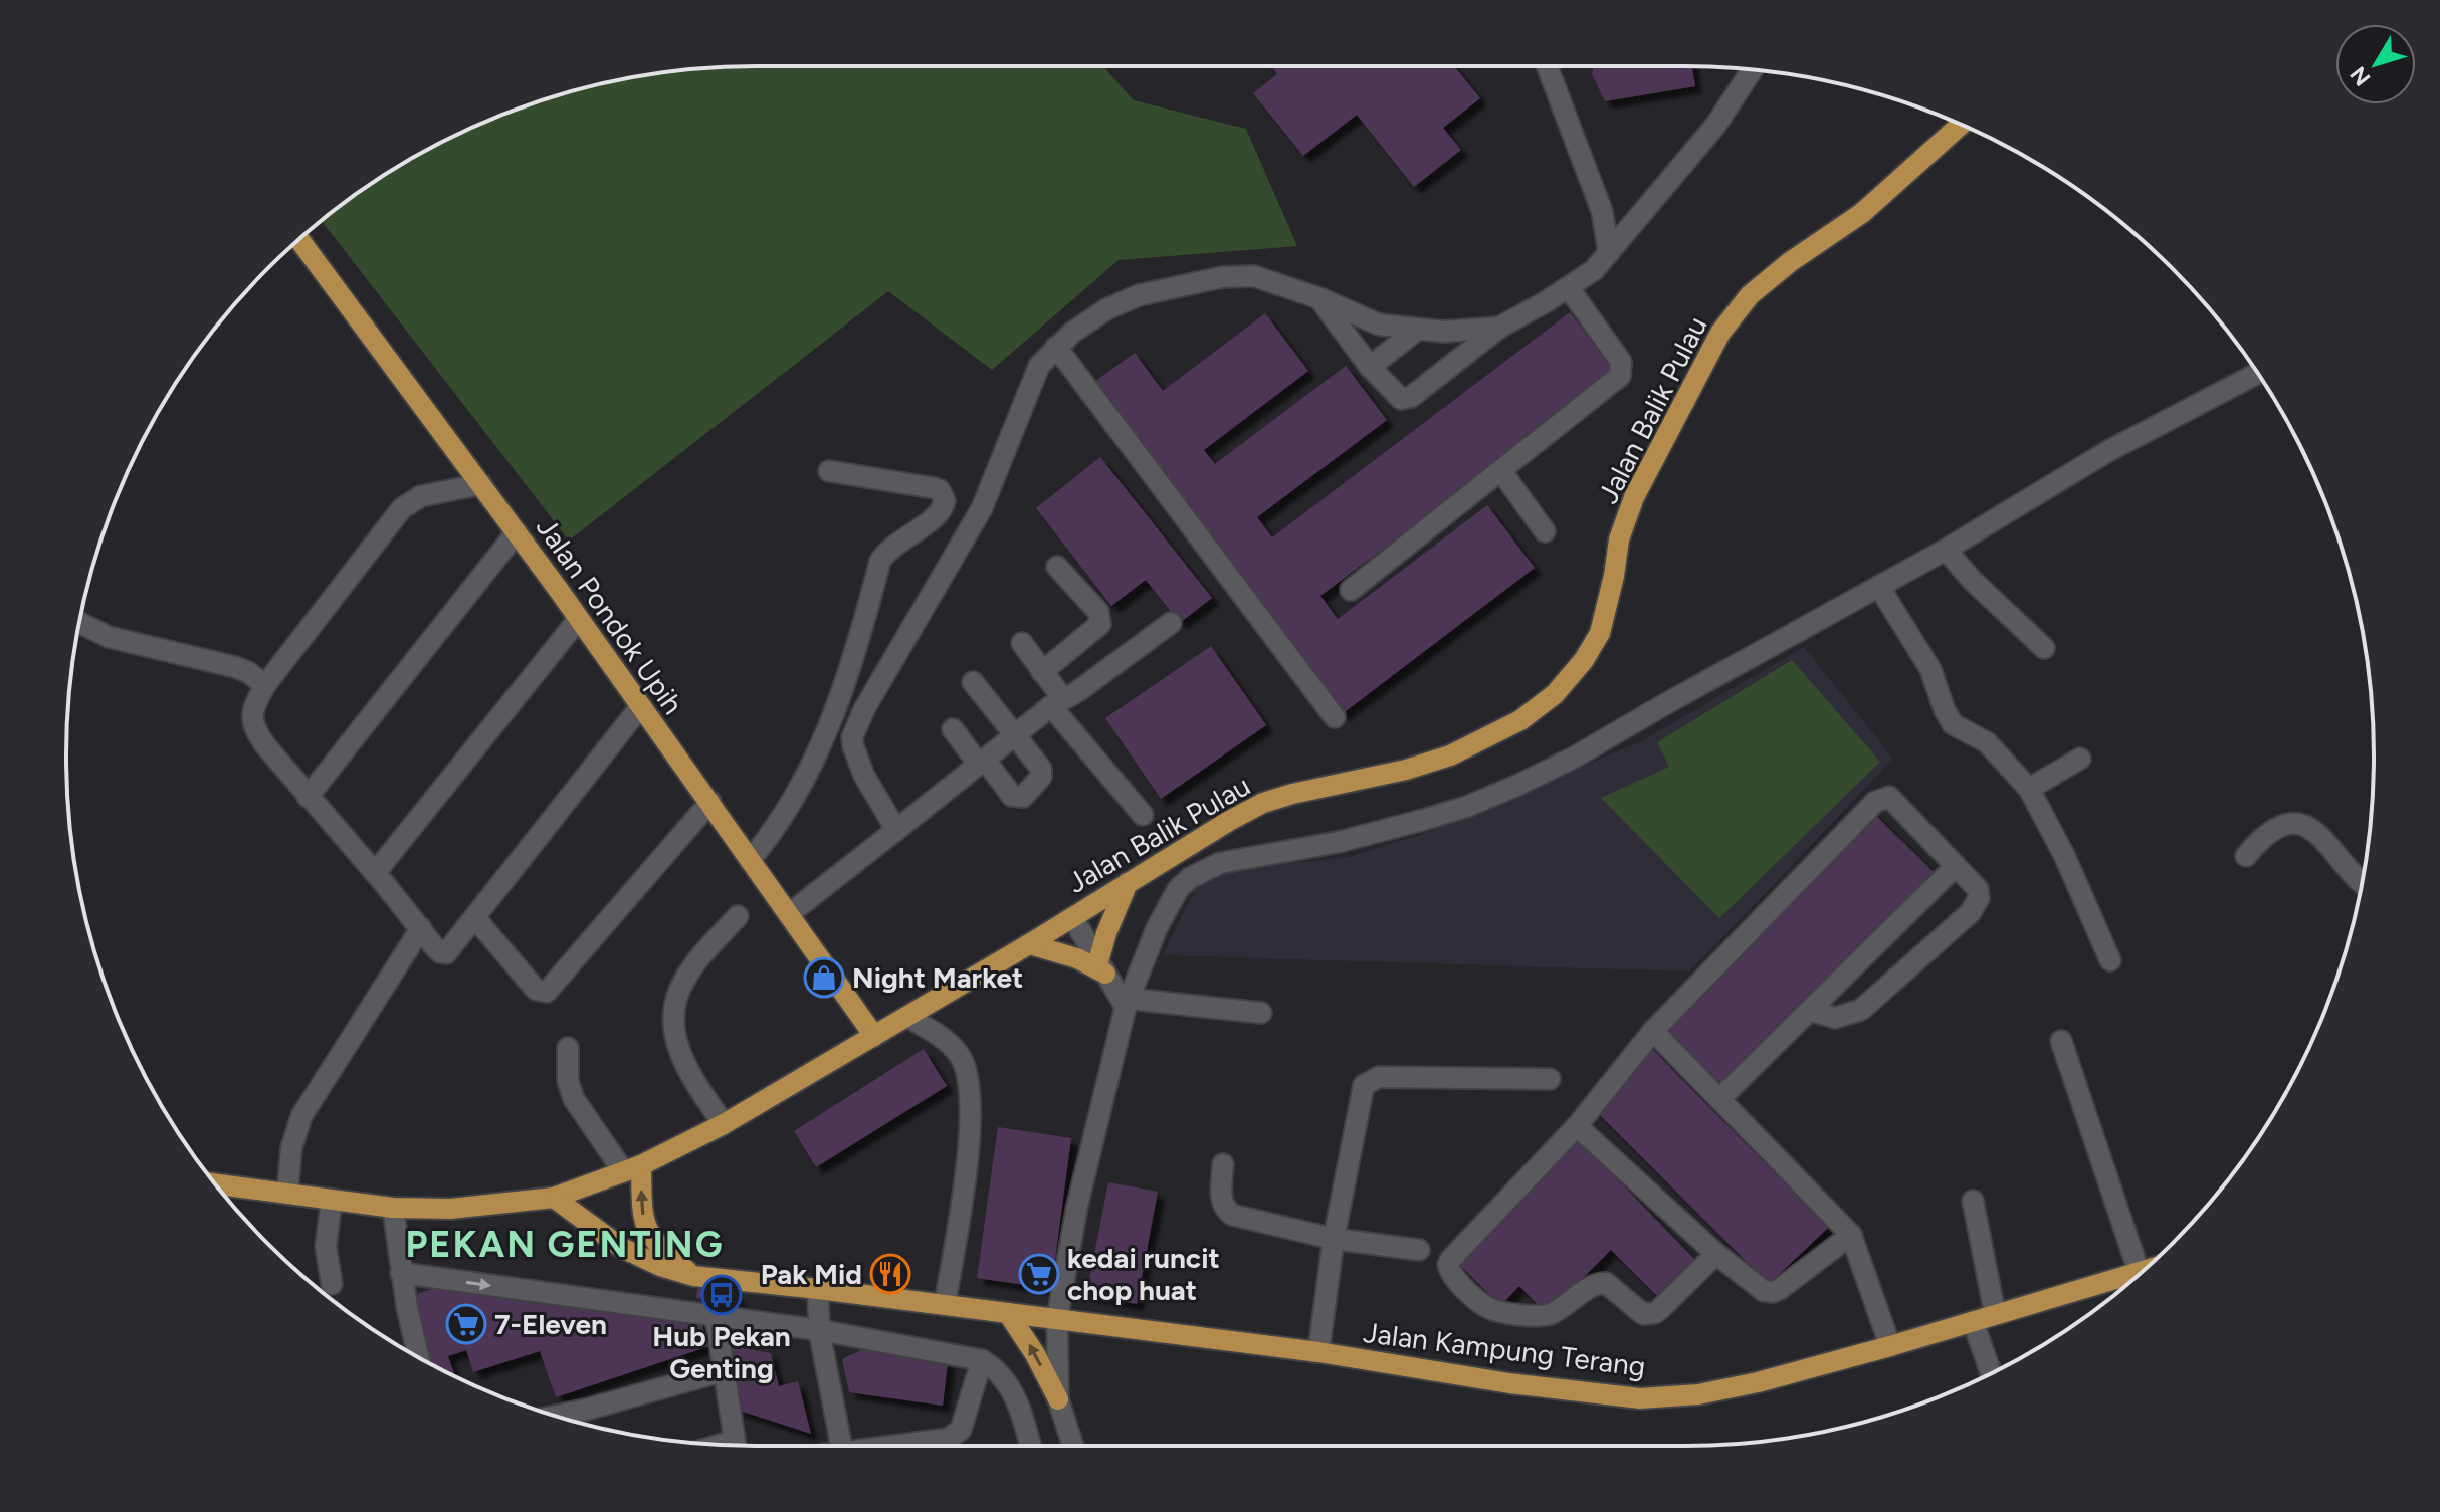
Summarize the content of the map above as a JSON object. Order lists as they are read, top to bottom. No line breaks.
{"streets":{"main road":["Jalan Balik Pulau","Jalan Pondok Upih","Jalan Kampung Terang"]},"crossings":[["Jalan Balik Pulau","Jalan Pondok Upih"],["Jalan Balik Pulau","Jalan Kampung Terang"]],"districts":["PEKAN GENTING"],"places":{"shop":["Night Market"],"restaurant":["Pak Mid"],"supermarket":["kedai runcit chop huat","7-Eleven"],"bus stop":["Hub Pekan Genting"]},"north":"bottom left"}
